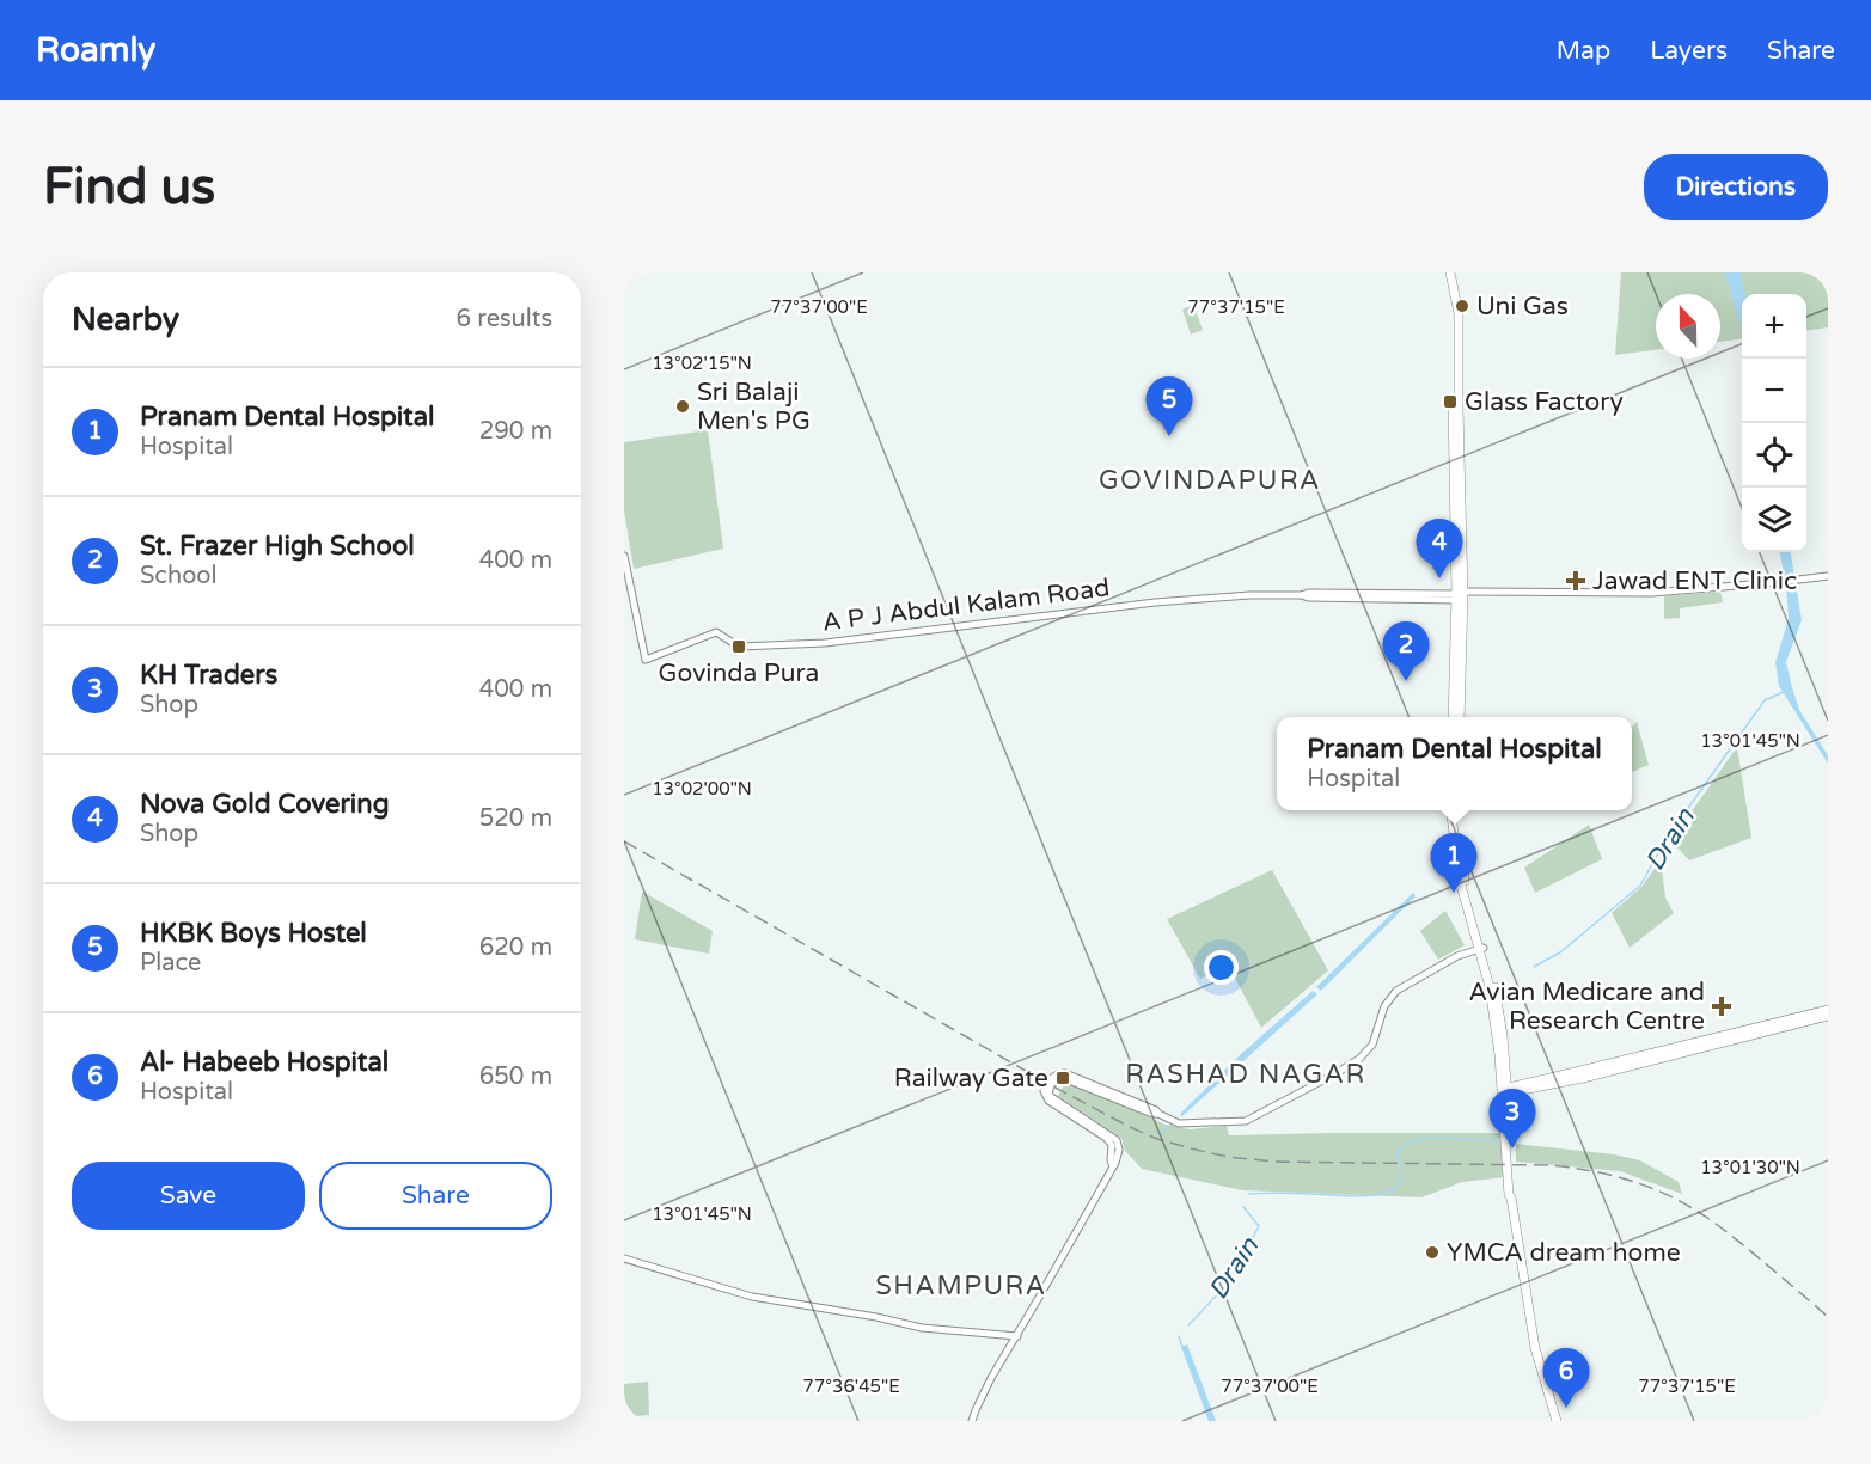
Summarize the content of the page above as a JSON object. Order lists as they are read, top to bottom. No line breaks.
{"streets":{"street":["A P J Abdul Kalam Road"]},"districts":["GOVINDAPURA","RASHAD NAGAR","SHAMPURA"],"water":["Drain"],"places":{"other":["Uni Gas","Sri Balaji Men's PG","YMCA dream home"],"transit":["Glass Factory","Govinda Pura","Railway Gate"],"health":["Jawad ENT Clinic","Avian Medicare and Research Centre"]},"north":"top","page":{"header":"Roamly","nav":["Map","Layers","Share"],"buttons":["Directions",["Save","Share"]],"title":"Find us","heading":["Nearby","6 results"],"map_buttons":["+","−"],"list":[{"mark":"1","name":"Pranam Dental Hospital","note":"Hospital","value":"290 m"},{"mark":"2","name":"St. Frazer High School","note":"School","value":"400 m"},{"mark":"3","name":"KH Traders","note":"Shop","value":"400 m"},{"mark":"4","name":"Nova Gold Covering","note":"Shop","value":"520 m"},{"mark":"5","name":"HKBK Boys Hostel","note":"Place","value":"620 m"},{"mark":"6","name":"Al- Habeeb Hospital","note":"Hospital","value":"650 m"}],"pins":["5","4","2","1","3","6"],"popup":["Pranam Dental Hospital","Hospital"]},"coordinates":["77°37'00\"E","77°37'15\"E","13°02'15\"N","13°01'45\"N","13°02'00\"N","13°01'30\"N","77°36'45\"E"]}
